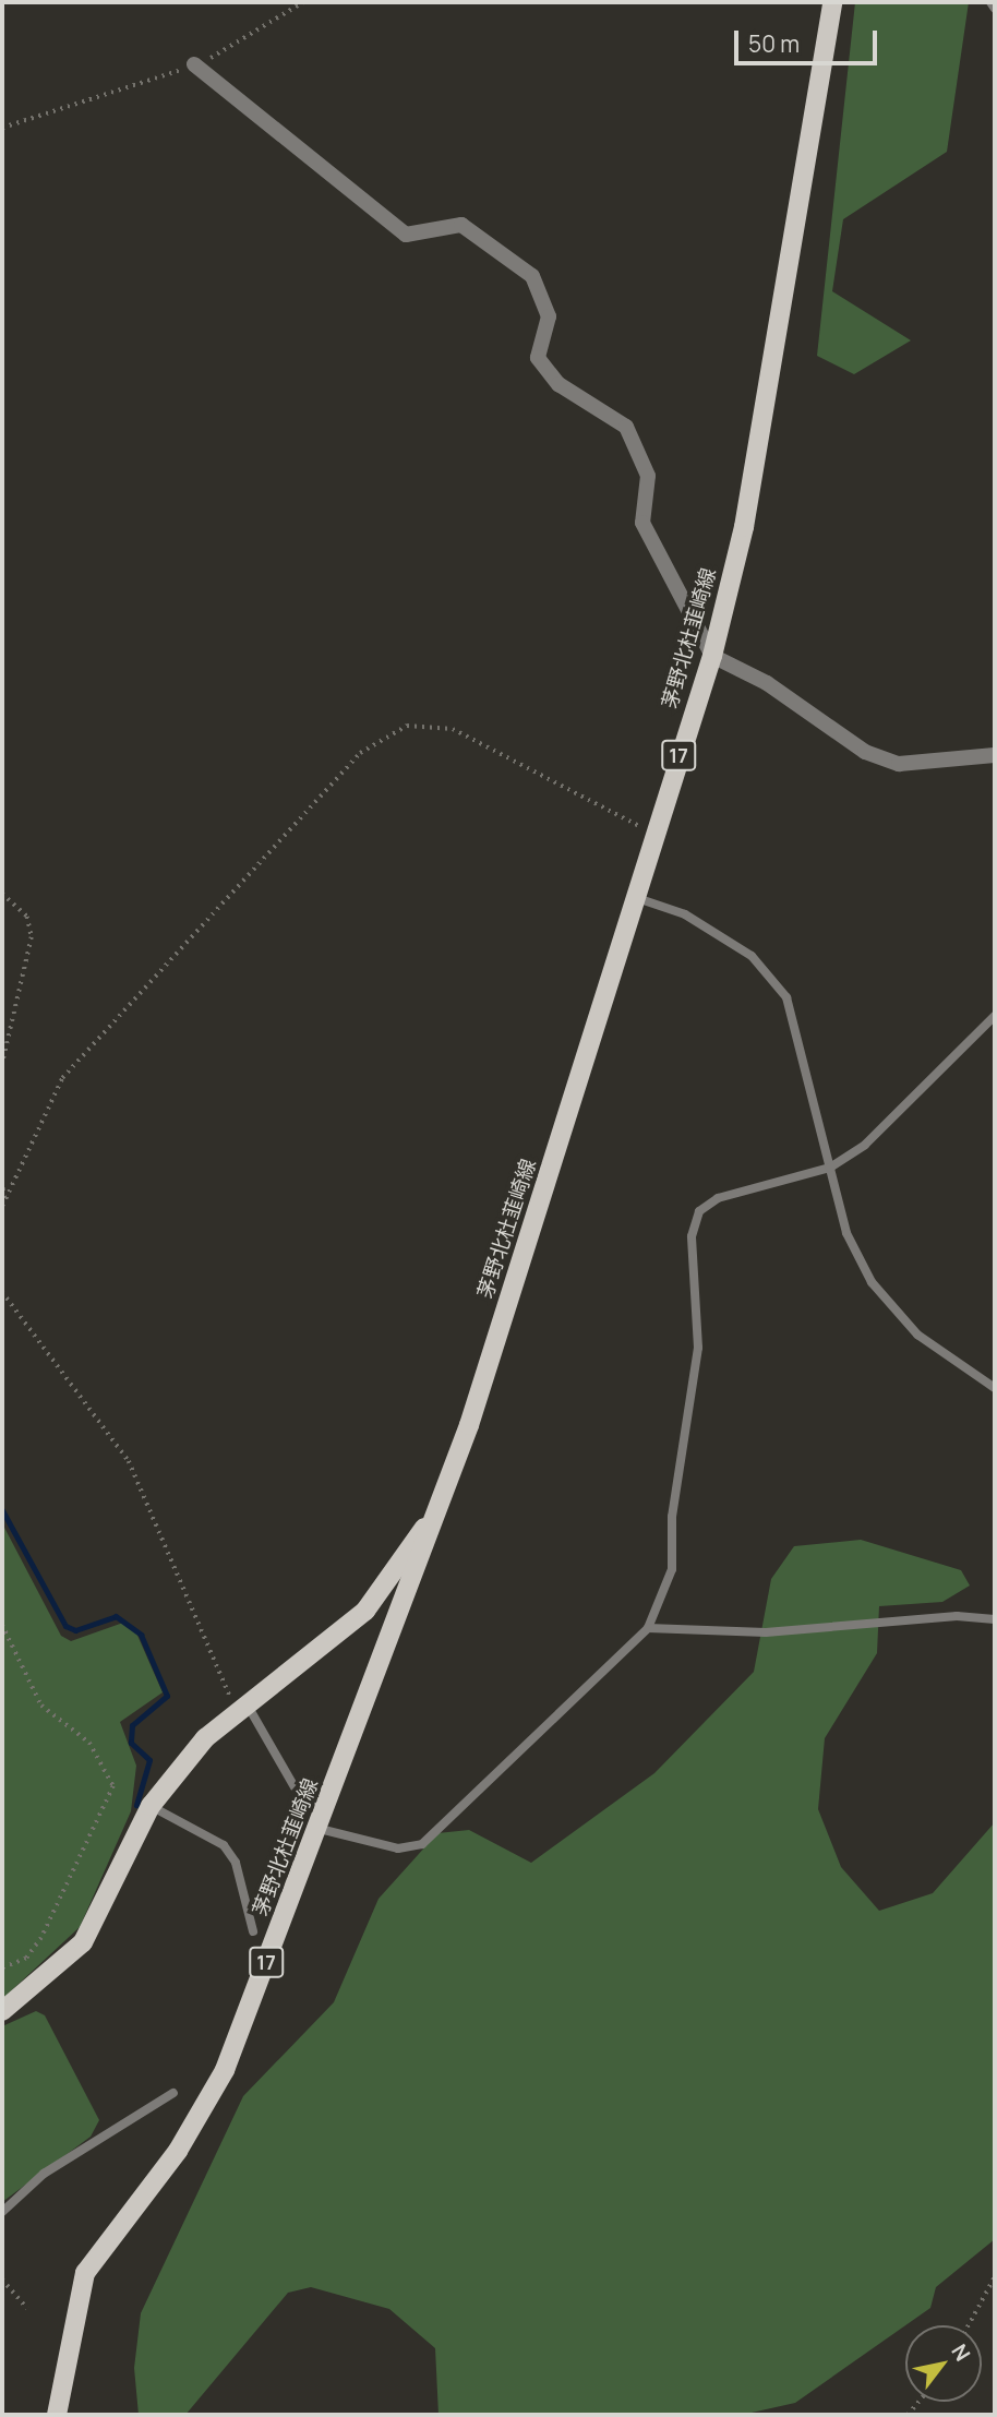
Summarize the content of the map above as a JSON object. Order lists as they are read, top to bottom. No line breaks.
{"streets":{"main road":["茅野北杜韮崎線","17"]},"scale_bar":"50 m","north":"top right"}
